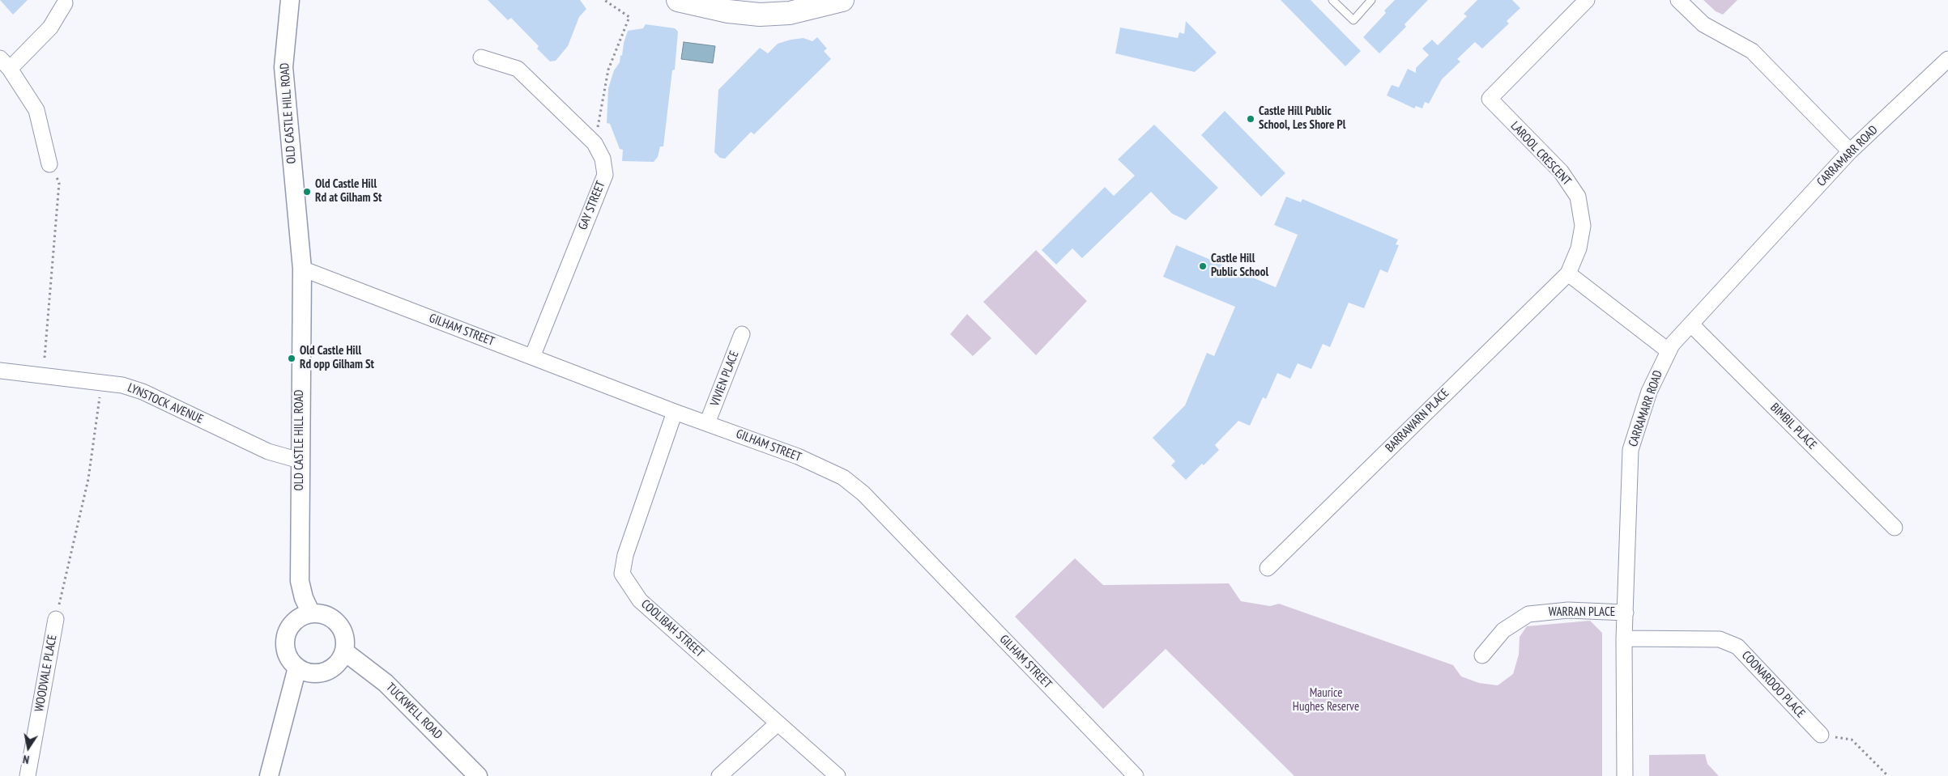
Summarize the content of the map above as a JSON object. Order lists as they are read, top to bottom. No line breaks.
{"streets":{"street":["OLD CASTLE HILL ROAD","LAROOL CRESCENT","CARRAMARR ROAD","GAY STREET","GILHAM STREET","VIVIEN PLACE","LYNSTOCK AVENUE","BARRAWARN PLACE","BIMBIL PLACE","WARRAN PLACE","COOLIBAH STREET","WOODVALE PLACE","COONARDOO PLACE","TUCKWELL ROAD"]},"crossings":[["OLD CASTLE HILL ROAD","GILHAM STREET"],["OLD CASTLE HILL ROAD","LYNSTOCK AVENUE"],["OLD CASTLE HILL ROAD","TUCKWELL ROAD"],["LAROOL CRESCENT","BARRAWARN PLACE"],["CARRAMARR ROAD","BIMBIL PLACE"],["CARRAMARR ROAD","WARRAN PLACE"],["CARRAMARR ROAD","COONARDOO PLACE"],["GAY STREET","GILHAM STREET"],["GILHAM STREET","VIVIEN PLACE"],["GILHAM STREET","COOLIBAH STREET"]],"parks":["Maurice Hughes Reserve"],"places":["Castle Hill Public School, Les Shore Pl","Old Castle Hill Rd at Gilham St","Castle Hill Public School","Old Castle Hill Rd opp Gilham St"],"north":"bottom"}
